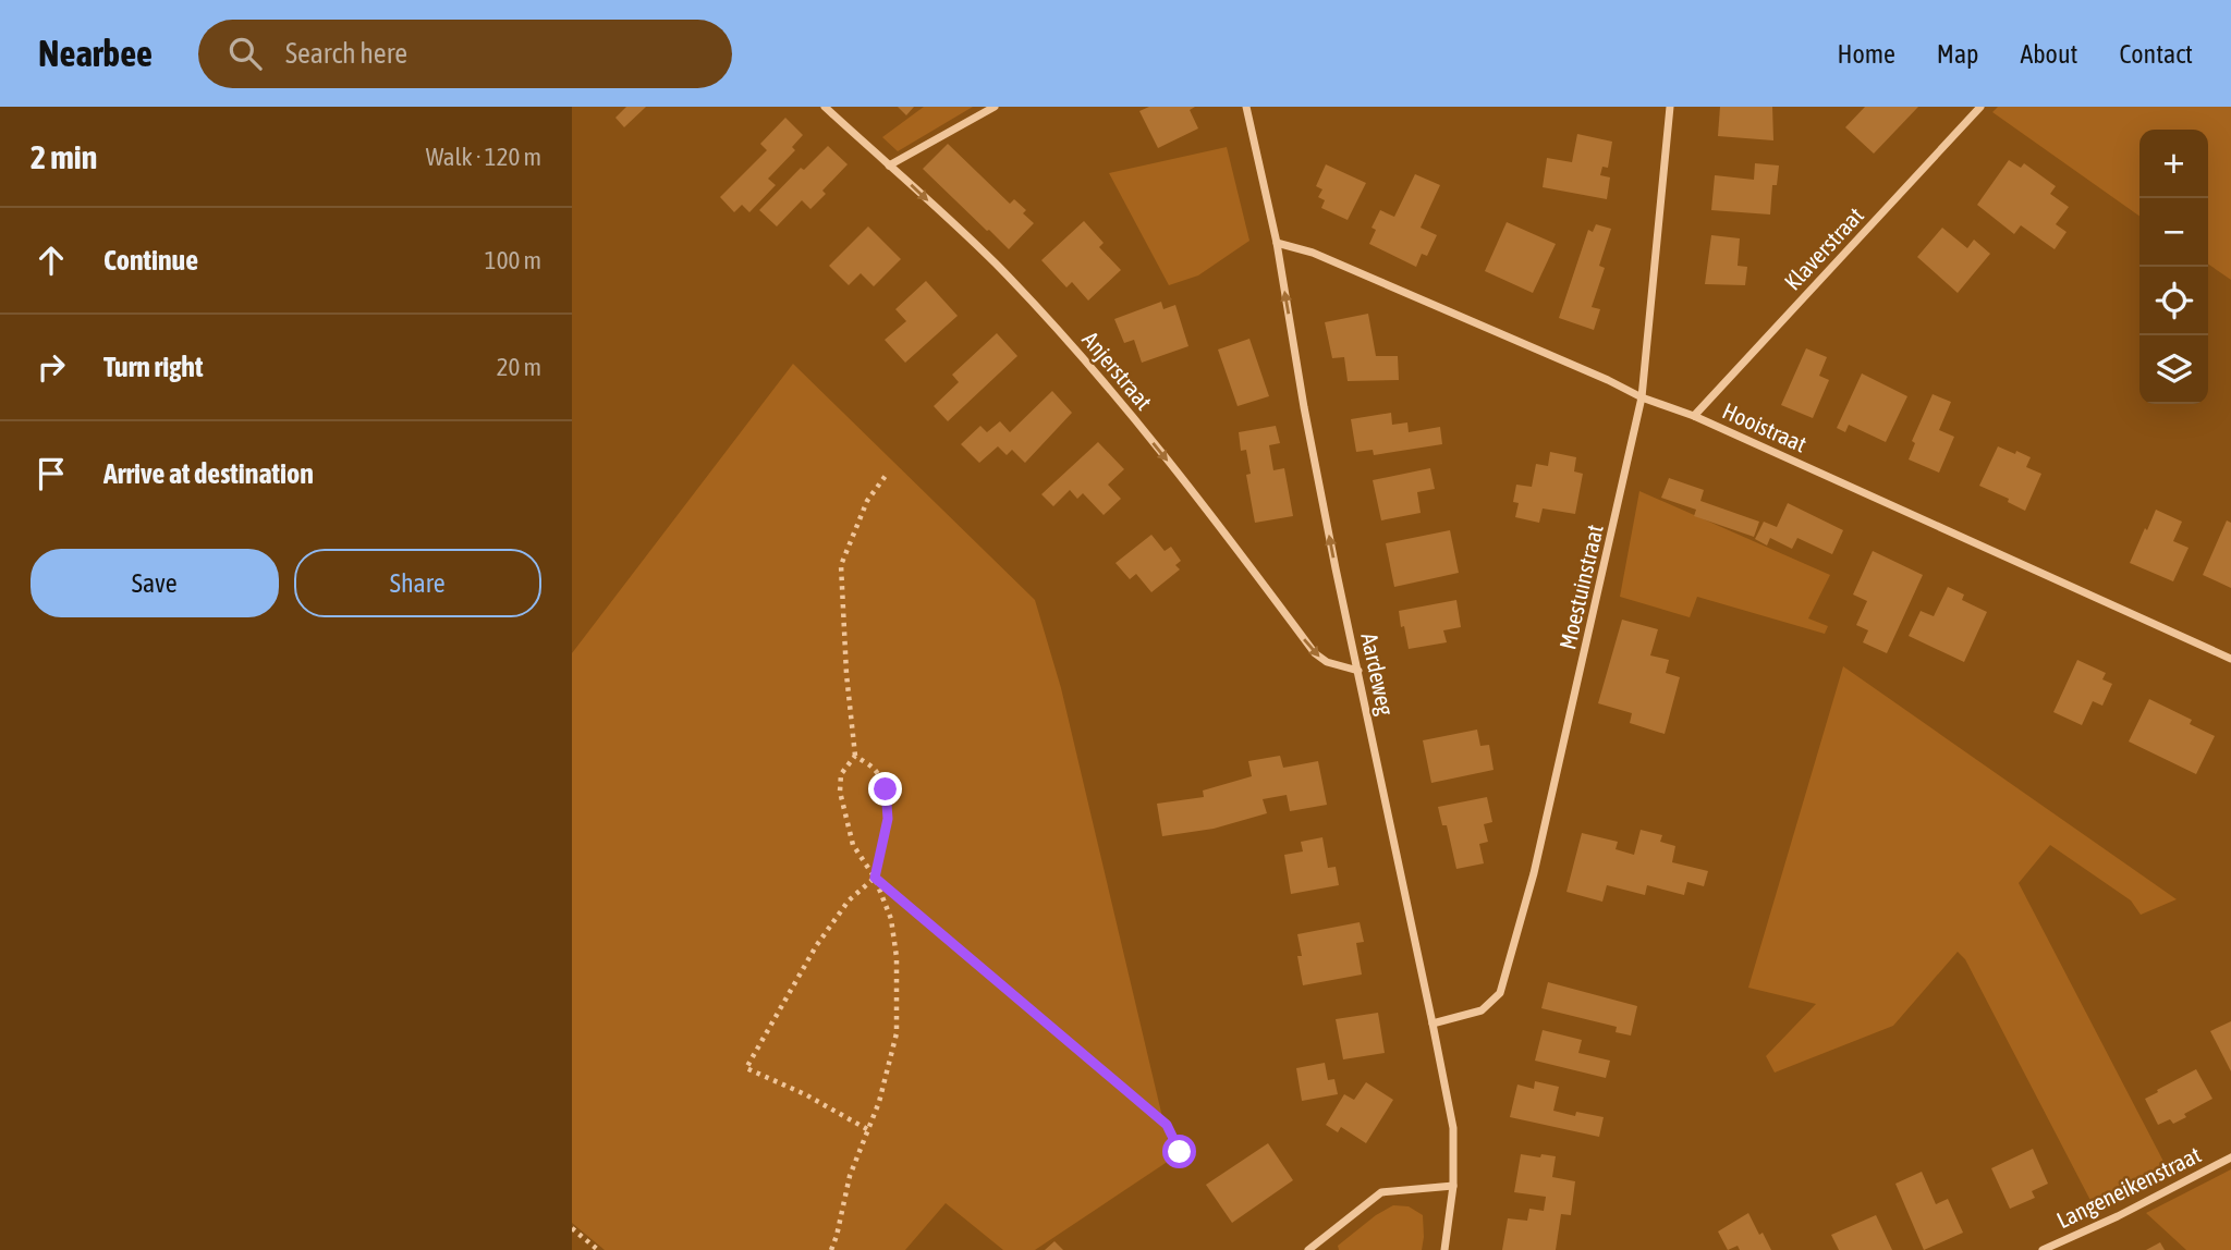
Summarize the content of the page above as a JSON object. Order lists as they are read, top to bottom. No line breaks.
{"streets":{"street":["Klaverstraat","Anjerstraat","Hooistraat","Moestuinstraat","Aardeweg","Langeneikenstraat"]},"crossings":[["Klaverstraat","Hooistraat"],["Anjerstraat","Aardeweg"],["Hooistraat","Moestuinstraat"],["Hooistraat","Aardeweg"],["Moestuinstraat","Aardeweg"]],"one_way":["Anjerstraat","Aardeweg"],"page":{"header":"Nearbee","search":"Search here","nav":["Home","Map","About","Contact"],"heading":["2 min","Walk · 120 m"],"map_buttons":["+","−"],"list":[["Continue","100 m"],["Turn right","20 m"],"Arrive at destination"],"buttons":["Save","Share"]}}
